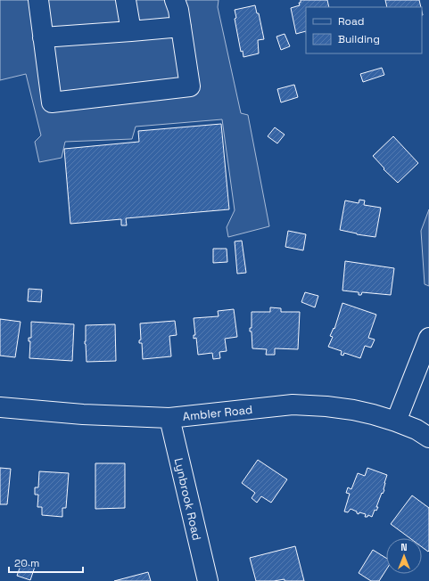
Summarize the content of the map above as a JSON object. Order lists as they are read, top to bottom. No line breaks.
{"streets":{"street":["Ambler Road","Lynbrook Road"]},"crossings":[["Ambler Road","Lynbrook Road"]],"legend":["Road","Building"],"scale_bar":"20 m","north":"top"}
